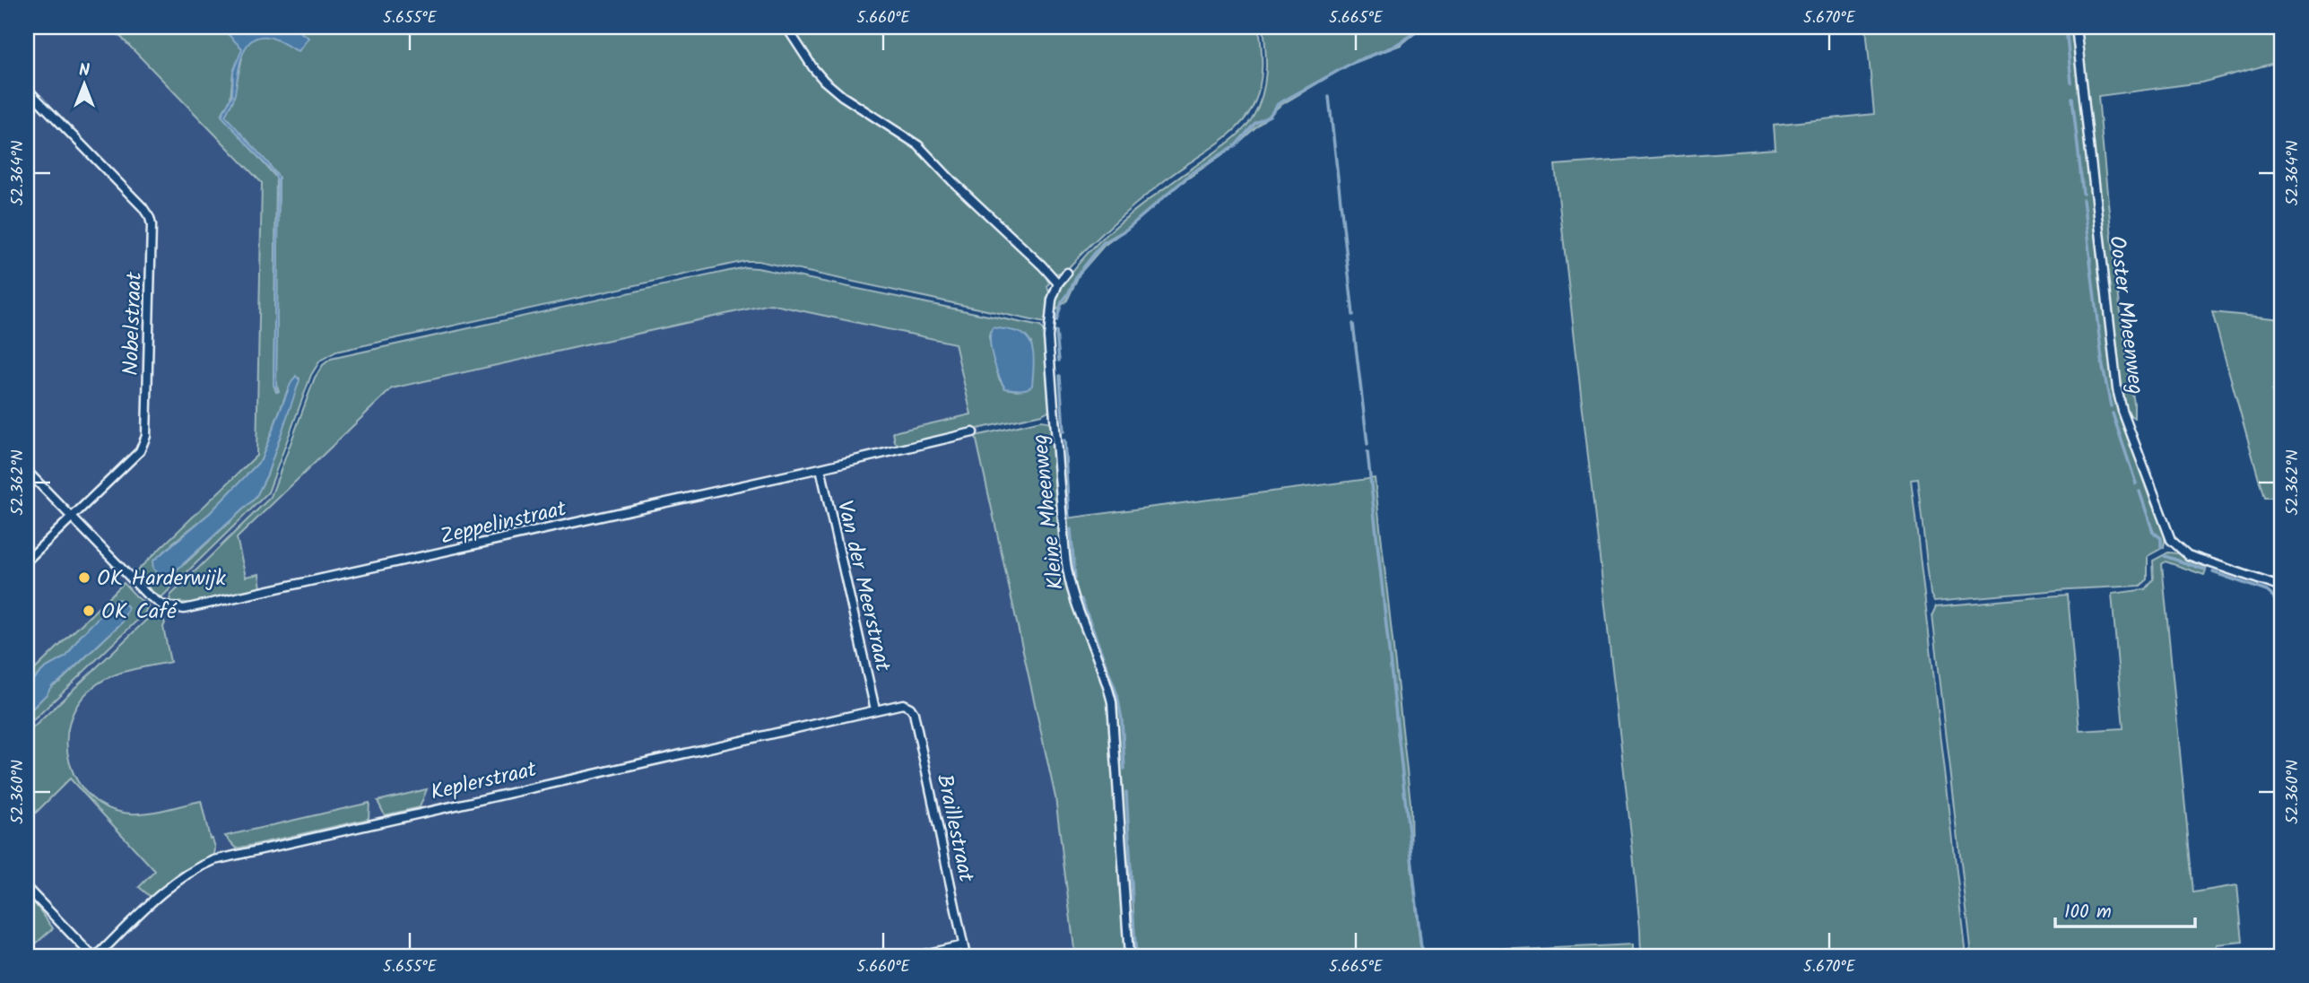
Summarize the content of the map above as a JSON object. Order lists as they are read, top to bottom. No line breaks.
{"streets":{"street":["Ooster Mheenweg","Nobelstraat","Kleine Mheenweg","Zeppelinstraat","Van der Meerstraat","Keplerstraat","Braillestraat"]},"crossings":[["Nobelstraat","Zeppelinstraat"],["Zeppelinstraat","Van der Meerstraat"],["Van der Meerstraat","Keplerstraat"],["Keplerstraat","Braillestraat"]],"places":["OK Harderwijk","OK Café"],"scale_bar":"100 m","north":"top","coordinates":["5.655°E","5.660°E","5.665°E","5.670°E","52.364°N","52.362°N","52.360°N"]}
